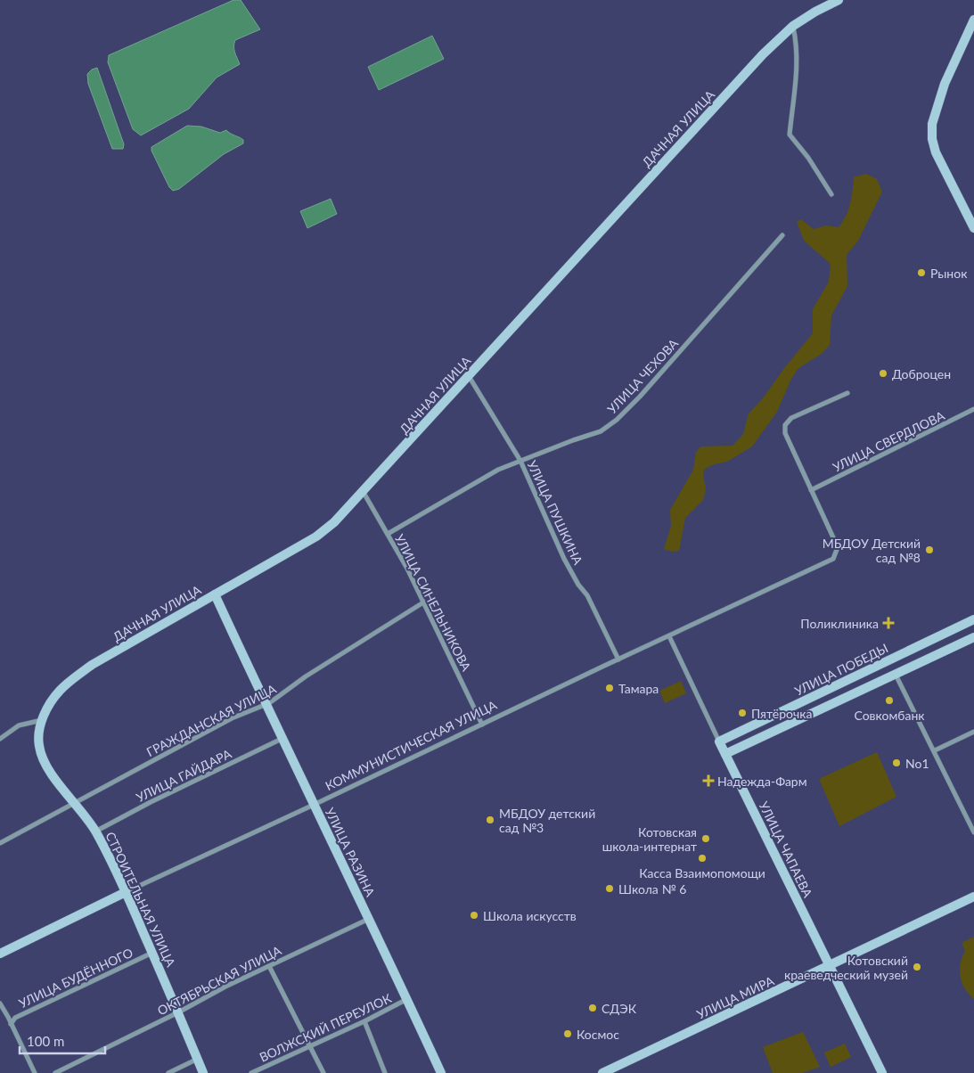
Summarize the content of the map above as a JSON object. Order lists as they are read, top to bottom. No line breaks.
{"streets":{"street":["ДАЧНАЯ УЛИЦА","УЛИЦА ЧЕХОВА","УЛИЦА СВЕРДЛОВА","УЛИЦА ПУШКИНА","УЛИЦА СИНЕЛЬНИКОВА","УЛИЦА ПОБЕДЫ","ГРАЖДАНСКАЯ УЛИЦА","КОММУНИСТИЧЕСКАЯ УЛИЦА","УЛИЦА ГАЙДАРА","УЛИЦА ЧАПАЕВА","УЛИЦА РАЗИНА","СТРОИТЕЛЬНАЯ УЛИЦА","УЛИЦА БУДЁННОГО","ОКТЯБРЬСКАЯ УЛИЦА","УЛИЦА МИРА","ВОЛЖСКИЙ ПЕРЕУЛОК"]},"crossings":[["ДАЧНАЯ УЛИЦА","УЛИЦА ПУШКИНА"],["ДАЧНАЯ УЛИЦА","УЛИЦА СИНЕЛЬНИКОВА"],["ДАЧНАЯ УЛИЦА","УЛИЦА РАЗИНА"],["ДАЧНАЯ УЛИЦА","СТРОИТЕЛЬНАЯ УЛИЦА"],["УЛИЦА ЧЕХОВА","УЛИЦА ПУШКИНА"],["УЛИЦА ЧЕХОВА","УЛИЦА СИНЕЛЬНИКОВА"],["УЛИЦА СВЕРДЛОВА","КОММУНИСТИЧЕСКАЯ УЛИЦА"],["УЛИЦА ПУШКИНА","КОММУНИСТИЧЕСКАЯ УЛИЦА"],["УЛИЦА СИНЕЛЬНИКОВА","ГРАЖДАНСКАЯ УЛИЦА"],["УЛИЦА СИНЕЛЬНИКОВА","КОММУНИСТИЧЕСКАЯ УЛИЦА"],["УЛИЦА ПОБЕДЫ","УЛИЦА ЧАПАЕВА"],["ГРАЖДАНСКАЯ УЛИЦА","УЛИЦА РАЗИНА"],["ГРАЖДАНСКАЯ УЛИЦА","СТРОИТЕЛЬНАЯ УЛИЦА"],["КОММУНИСТИЧЕСКАЯ УЛИЦА","УЛИЦА ЧАПАЕВА"],["КОММУНИСТИЧЕСКАЯ УЛИЦА","УЛИЦА РАЗИНА"],["КОММУНИСТИЧЕСКАЯ УЛИЦА","СТРОИТЕЛЬНАЯ УЛИЦА"],["УЛИЦА ГАЙДАРА","УЛИЦА РАЗИНА"],["УЛИЦА ГАЙДАРА","СТРОИТЕЛЬНАЯ УЛИЦА"],["УЛИЦА ЧАПАЕВА","УЛИЦА МИРА"],["УЛИЦА РАЗИНА","ОКТЯБРЬСКАЯ УЛИЦА"],["УЛИЦА РАЗИНА","ВОЛЖСКИЙ ПЕРЕУЛОК"],["СТРОИТЕЛЬНАЯ УЛИЦА","УЛИЦА БУДЁННОГО"],["СТРОИТЕЛЬНАЯ УЛИЦА","ОКТЯБРЬСКАЯ УЛИЦА"]],"places":{"other":["Рынок","Доброцен","МБДОУ Детский сад №8","Тамара","Совкомбанк","Пятёрочка","No1","МБДОУ детский сад №3","Котовская школа-интернат","Касса Взаимопомощи","Школа № 6","Школа искусств","Котовский краеведческий музей","СДЭК","Космос"],"health":["Поликлиника","Надежда-Фарм"]},"scale_bar":"100 m"}
